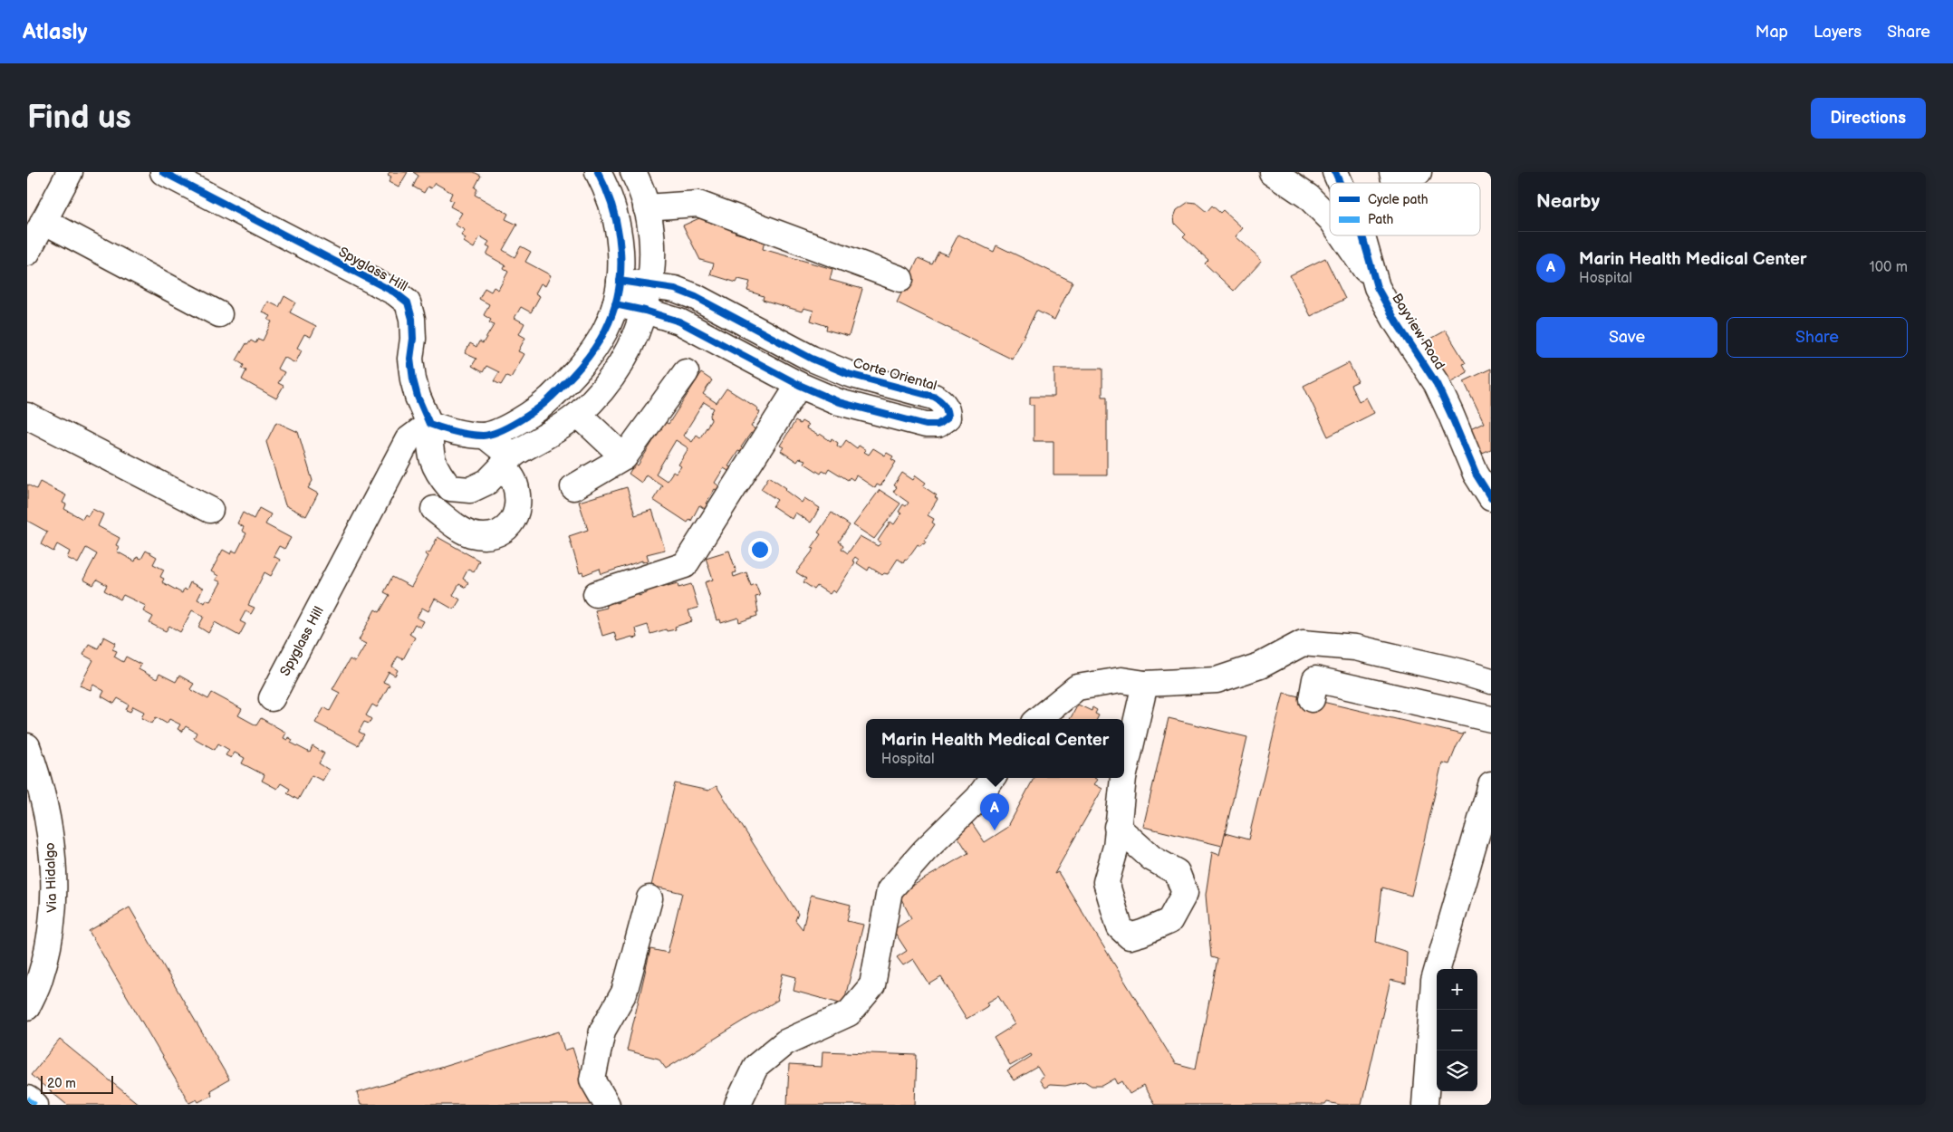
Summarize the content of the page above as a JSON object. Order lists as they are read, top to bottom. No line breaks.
{"streets":{"street":["Spyglass Hill","Bayview Road","Corte Oriental","Via Hidalgo"]},"legend":["Cycle path","Path"],"scale_bar":"20 m","page":{"header":"Atlasly","nav":["Map","Layers","Share"],"buttons":["Directions",["Save","Share"]],"title":"Find us","heading":"Nearby","list":[{"mark":"A","name":"Marin Health Medical Center","note":"Hospital","value":"100 m"}],"popup":["Marin Health Medical Center","Hospital"],"pins":"A","map_buttons":["+","−"],"scale":"20 m"}}
